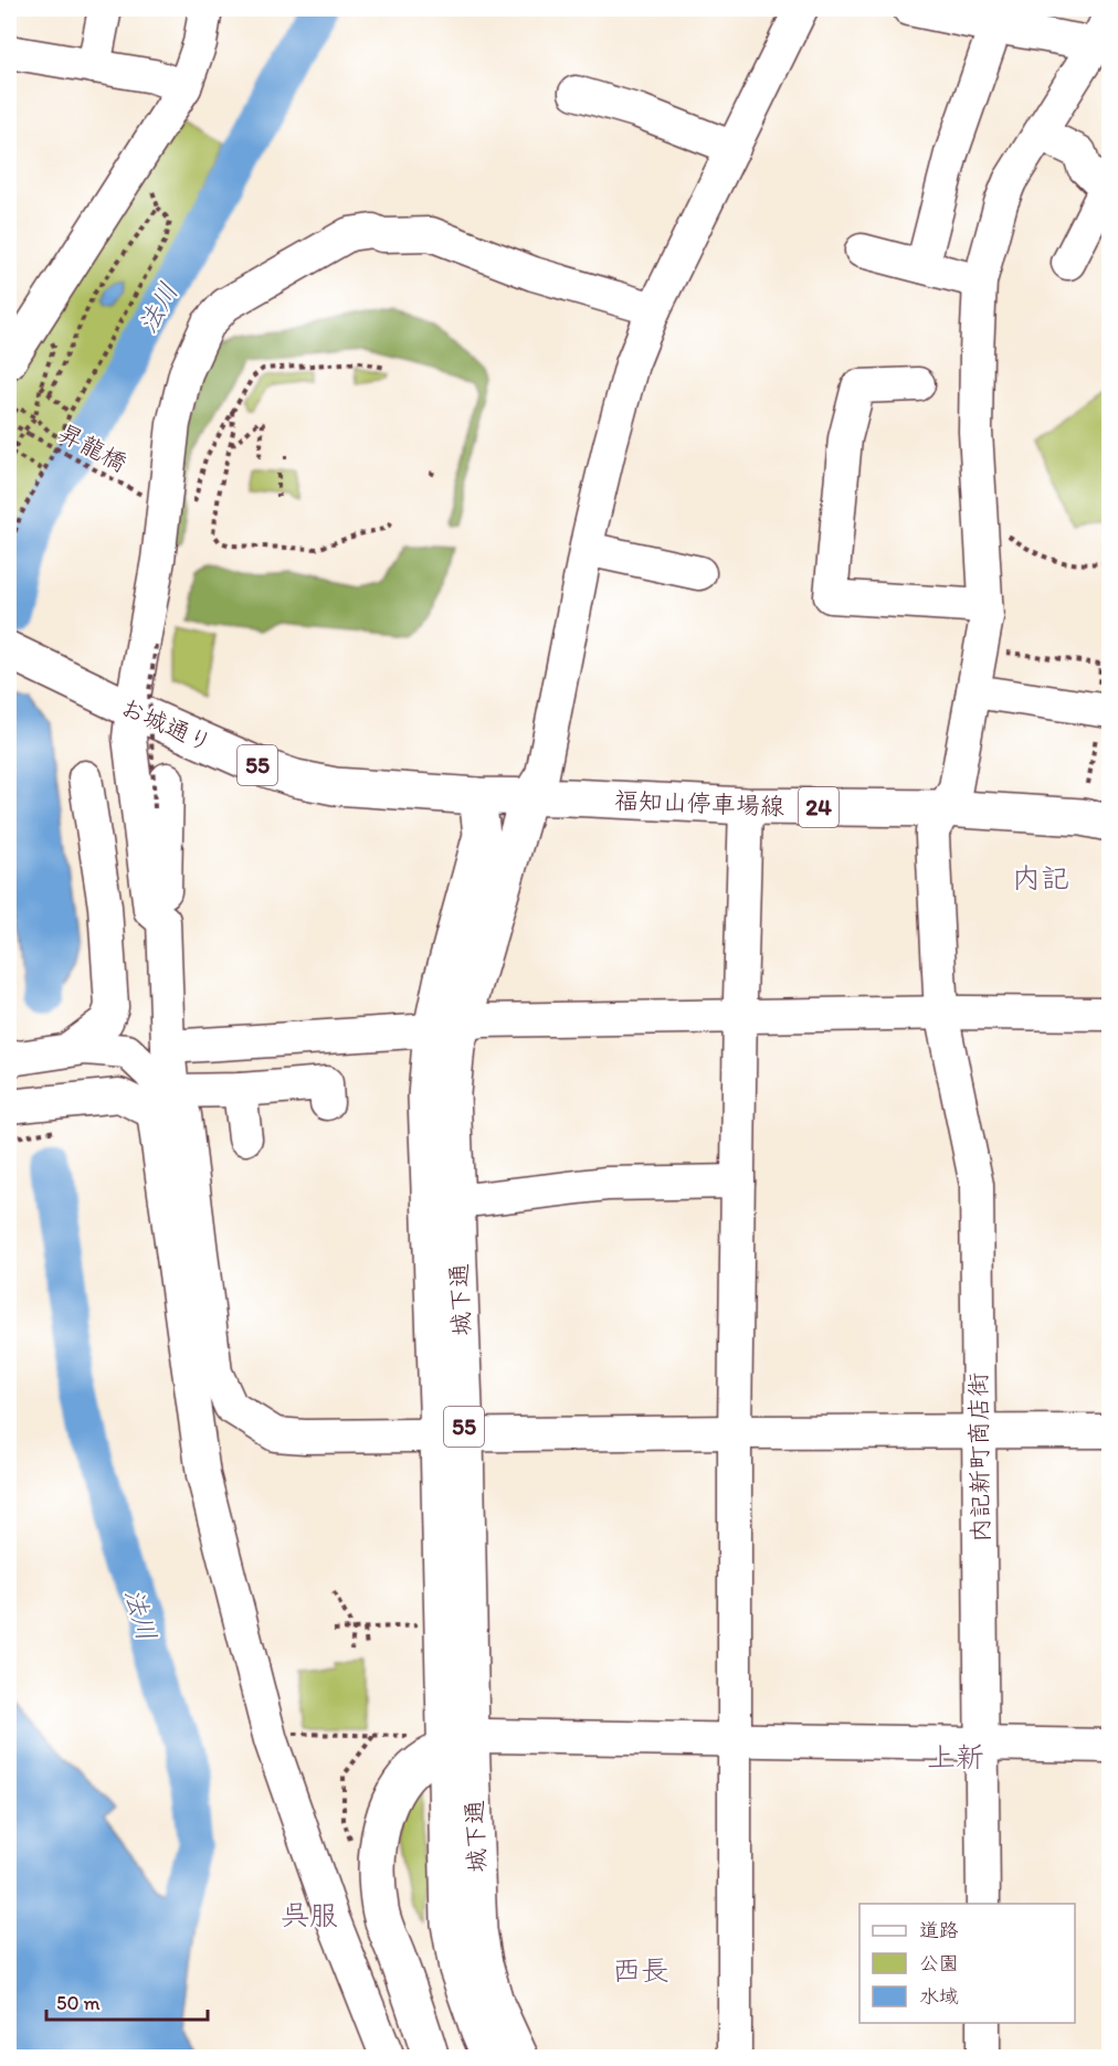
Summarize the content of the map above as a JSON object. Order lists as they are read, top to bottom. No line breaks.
{"streets":{"main road":["お城通り","55","福知山停車場線","24","城下通"],"street":["内記新町商店街"],"path":["昇龍橋"]},"crossings":[["お城通り","福知山停車場線"],["お城通り","城下通"],["福知山停車場線","城下通"],["福知山停車場線","内記新町商店街"]],"districts":["内記","上新","呉服","西長"],"water":["法川"],"legend":["道路","公園","水域"],"scale_bar":"50 m"}
